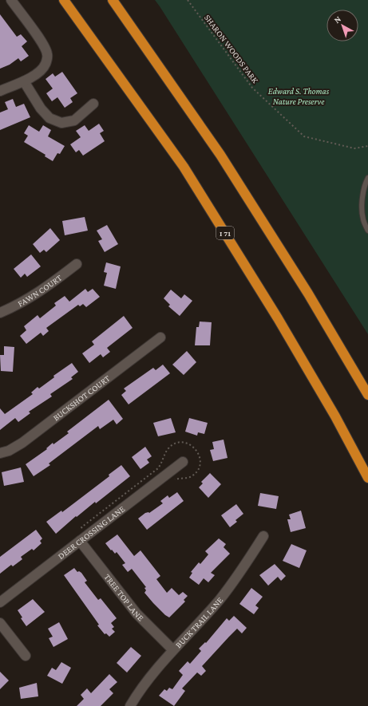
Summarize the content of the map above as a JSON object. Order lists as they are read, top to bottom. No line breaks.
{"streets":{"highway":["I 71"],"street":["FAWN COURT","BUCKSHOT COURT","DEER CROSSING LANE","TREE TOP LANE","BUCK TRAIL LANE"],"path":["SHARON WOODS PARK"]},"crossings":[["DEER CROSSING LANE","TREE TOP LANE"],["TREE TOP LANE","BUCK TRAIL LANE"]],"parks":["Edward S. Thomas Nature Preserve"],"north":"top left"}
